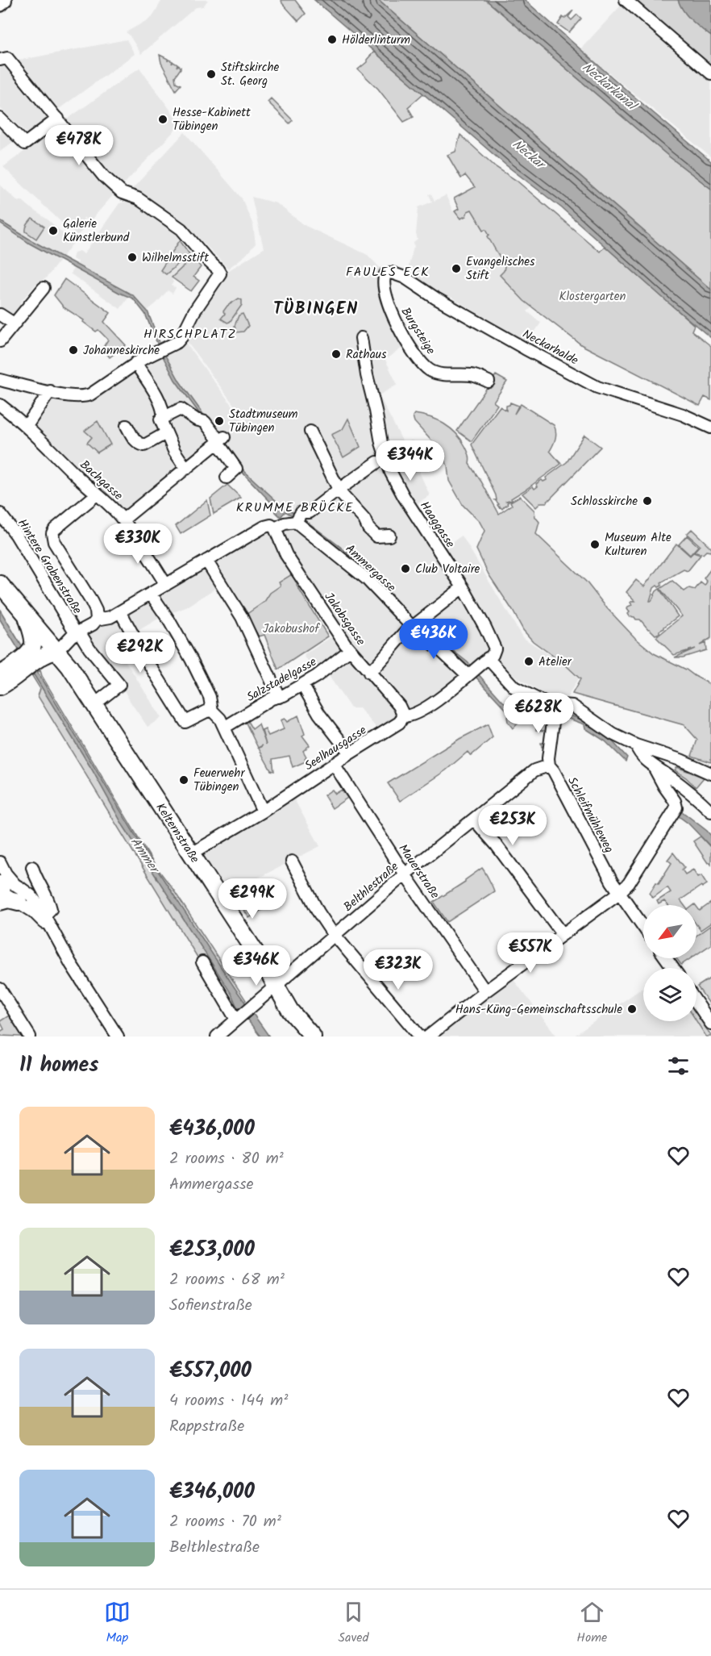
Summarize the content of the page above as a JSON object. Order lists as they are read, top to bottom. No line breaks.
{"streets":{"main road":["Kelternstraße"],"street":["Burgsteige","Neckarhalde","Bachgasse","Haaggasse","Hintere Grabenstraße","Ammergasse","Jakobsgasse","Salzstadelgasse","Seelhausgasse","Schleifmühleweg","Mauerstraße","Belthlestraße"]},"crossings":[["Burgsteige","Neckarhalde"],["Haaggasse","Seelhausgasse"],["Ammergasse","Seelhausgasse"],["Jakobsgasse","Salzstadelgasse"],["Jakobsgasse","Seelhausgasse"],["Seelhausgasse","Kelternstraße"],["Seelhausgasse","Mauerstraße"],["Schleifmühleweg","Belthlestraße"],["Kelternstraße","Belthlestraße"],["Mauerstraße","Belthlestraße"]],"districts":["FAULES ECK","TÜBINGEN","HIRSCHPLATZ","KRUMME BRÜCKE"],"water":["Neckarkanal","Neckar","Ammer"],"parks":["Klostergarten","Jakobushof"],"places":["Hölderlinturm","Stiftskirche St. Georg","Hesse-Kabinett Tübingen","Galerie Künstlerbund","Wilhelmsstift","Evangelisches Stift","Johanneskirche","Rathaus","Stadtmuseum Tübingen","Schlosskirche","Museum Alte Kulturen","Club Voltaire","Atelier","Feuerwehr Tübingen","Hans-Küng-Gemeinschaftsschule"],"north":"bottom left","page":{"price":["€478K","€344K","€330K","€436K","€292K","€628K","€253K","€299K","€557K","€346K","€323K"],"heading":"11 homes","list":[{"name":"€436,000","note":"2 rooms · 80 m² · Ammergasse"},{"name":"€253,000","note":"2 rooms · 68 m² · Sofienstraße"},{"name":"€557,000","note":"4 rooms · 144 m² · Rappstraße"},{"name":"€346,000","note":"2 rooms · 70 m² · Belthlestraße"}],"tabs":["Map","Saved","Home"]}}
